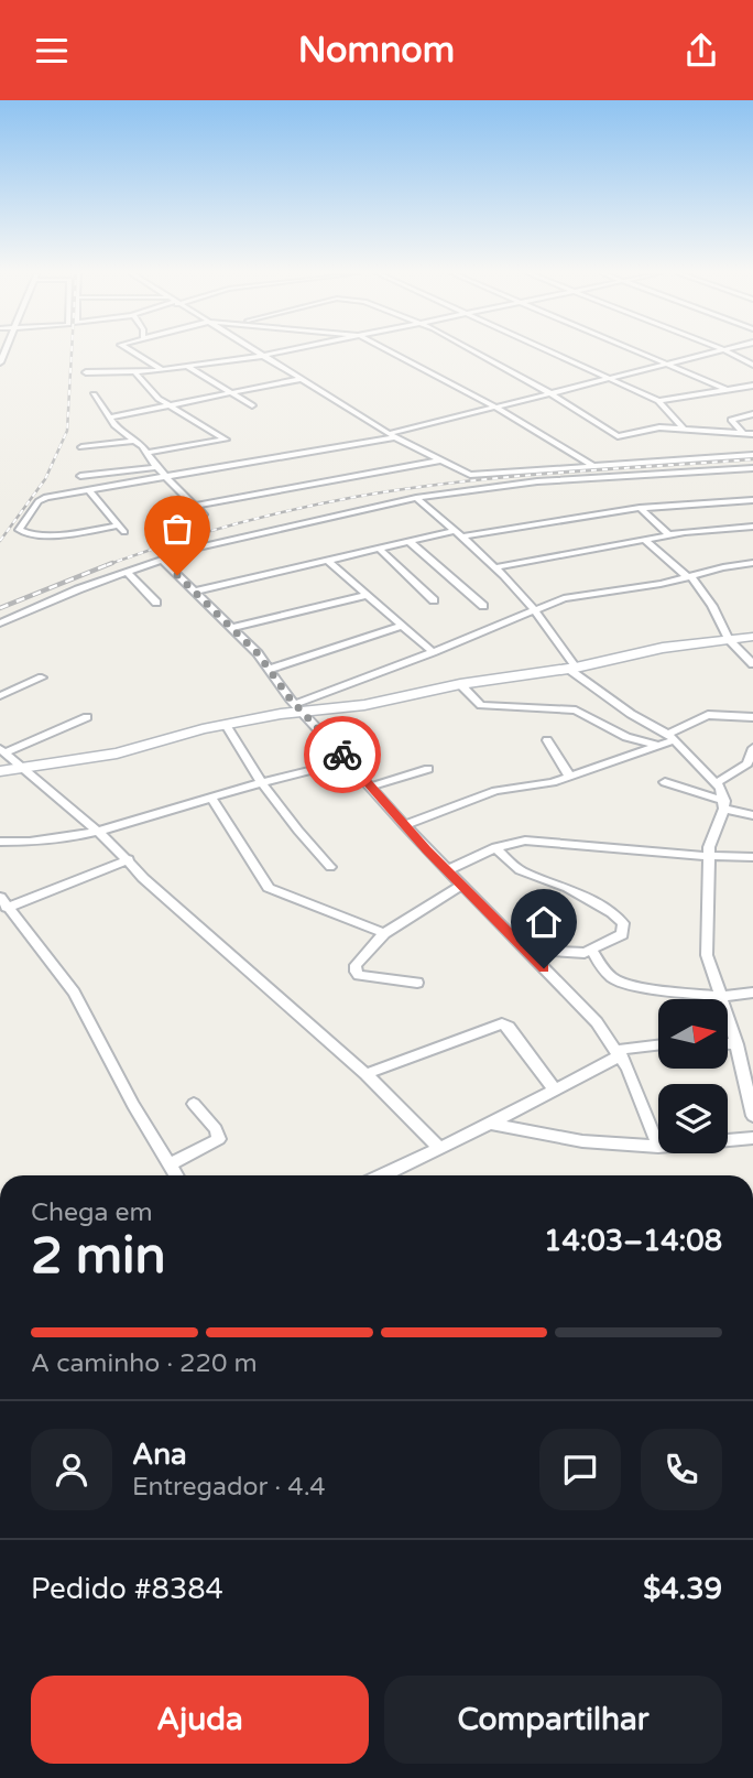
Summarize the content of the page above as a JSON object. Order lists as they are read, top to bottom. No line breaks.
{"north":"right","page":{"header":"Nomnom","heading":["2 min","Chega em","14:03–14:08"],"panel":["Ana","Entregador · 4.4","Pedido #8384","$4.39"],"bar":"A caminho · 220 m","buttons":["Ajuda","Compartilhar"]}}
